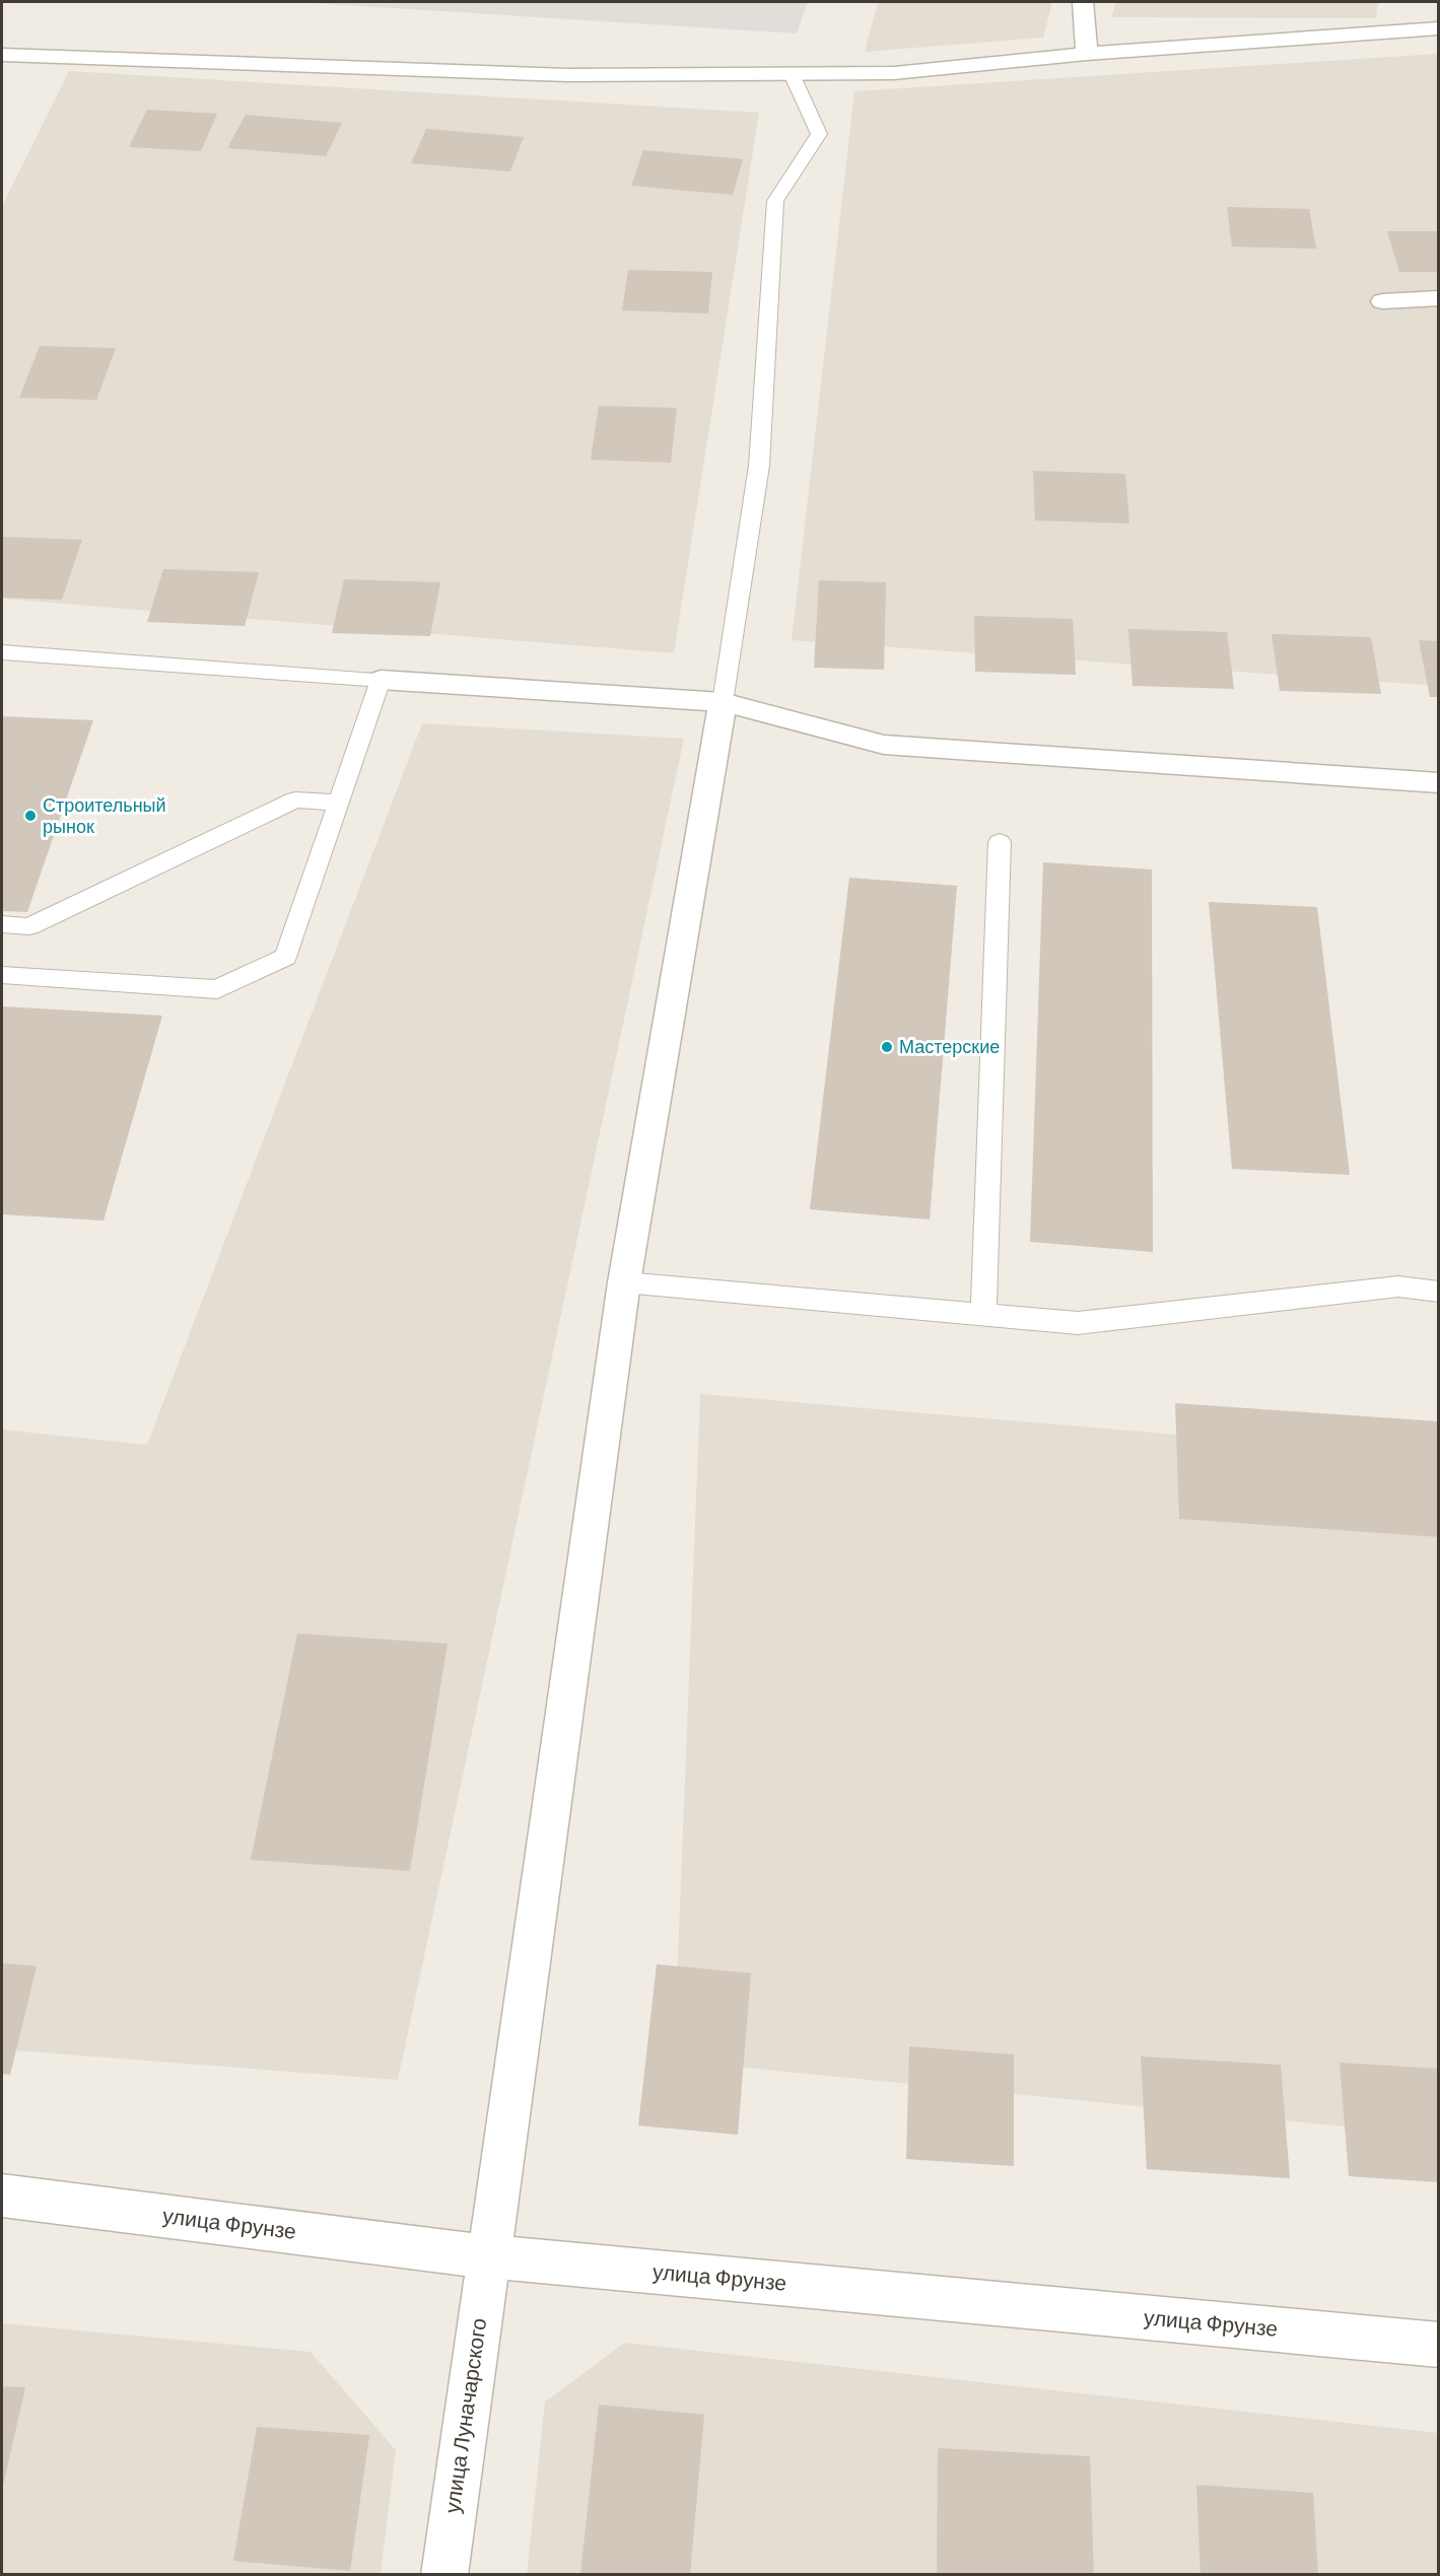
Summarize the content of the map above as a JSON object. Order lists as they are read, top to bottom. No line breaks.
{"streets":{"street":["улица Фрунзе","улица Луначарского"]},"crossings":[["улица Фрунзе","улица Луначарского"]],"places":["Строительный рынок","Мастерские"]}
